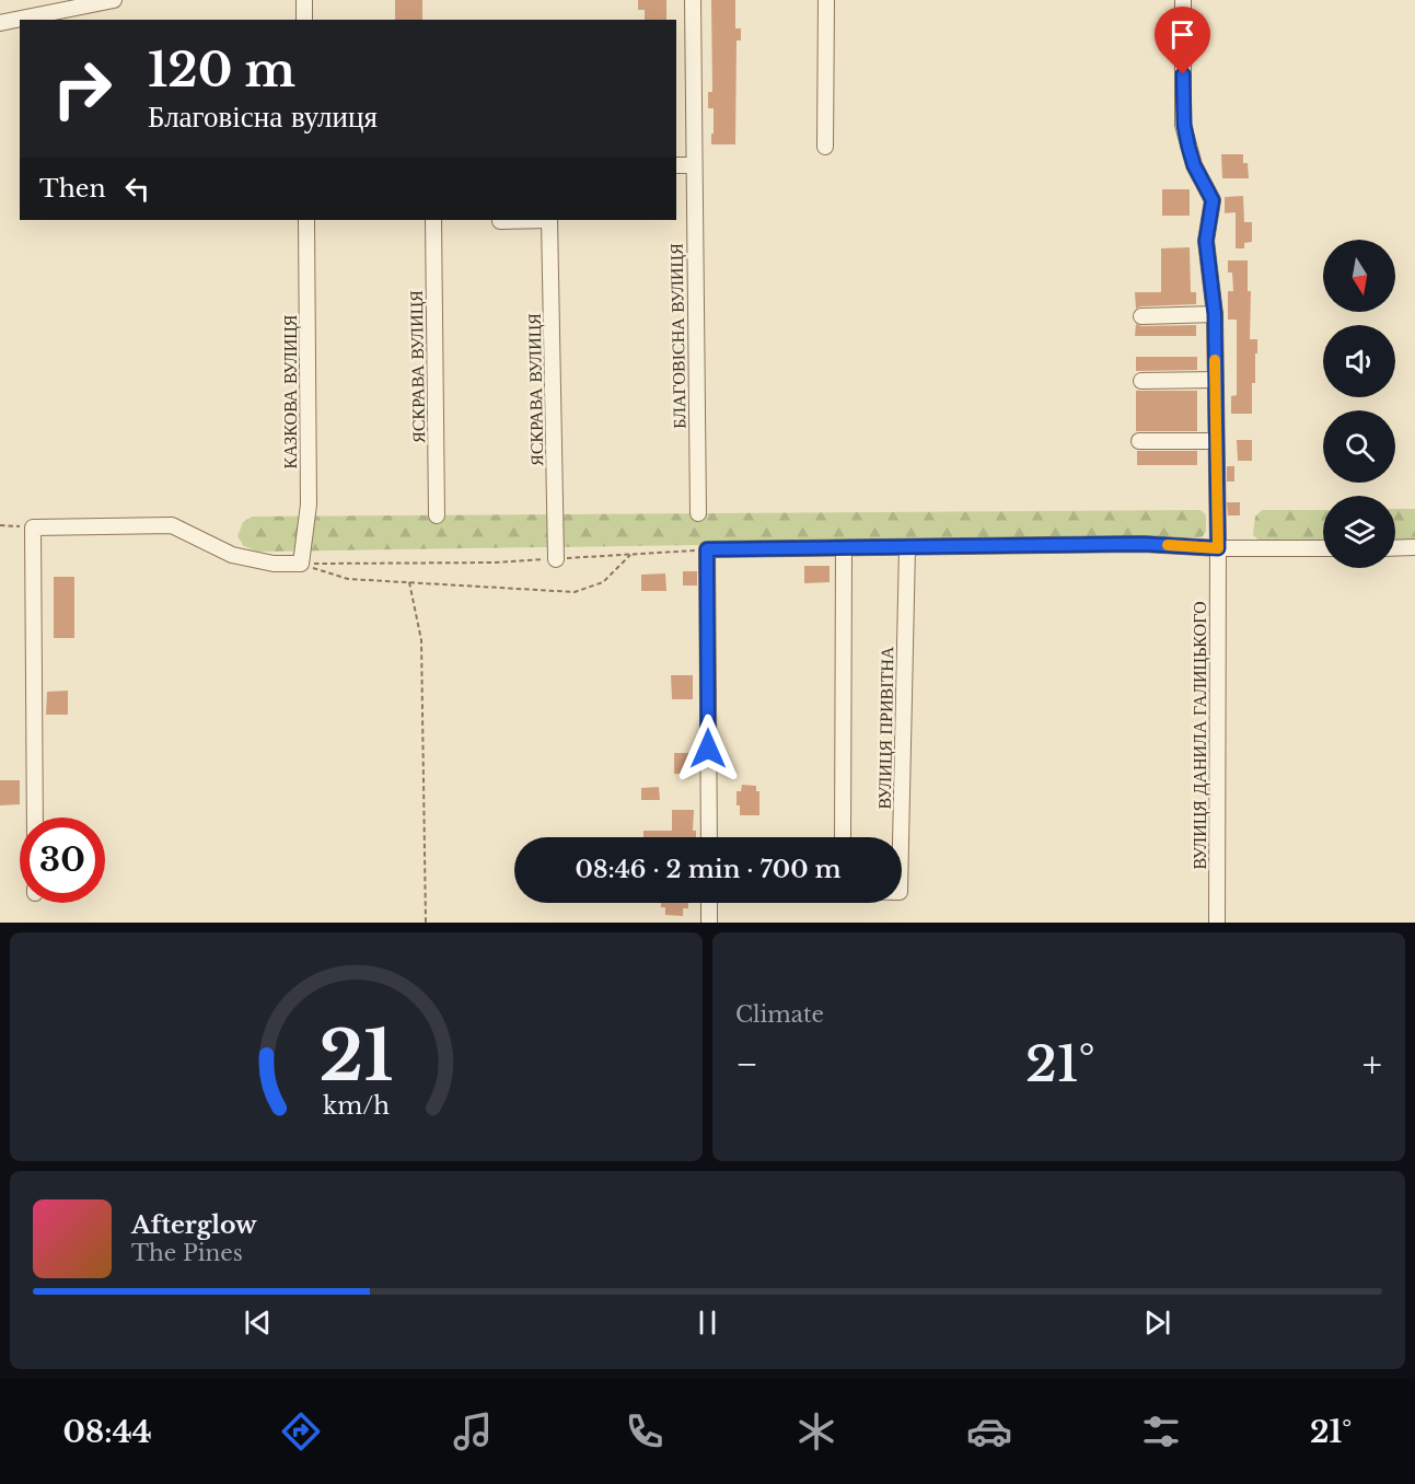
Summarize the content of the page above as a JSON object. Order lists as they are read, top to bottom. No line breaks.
{"streets":{"street":["БЛАГОВІСНА ВУЛИЦЯ","ЯСКРАВА ВУЛИЦЯ","КАЗКОВА ВУЛИЦЯ","ВУЛИЦЯ ПРИВІТНА","ВУЛИЦЯ ДАНИЛА ГАЛИЦЬКОГО"]},"north":"bottom","page":{"turn":["120 m","Благовісна вулиця"],"then":"Then","limit":"30","trip":"08:46 · 2 min · 700 m","tile":"Climate","heat":["−","21°","+"],"song":["Afterglow","The Pines"],"tabs":["08:44","21°"],"gauge":["21","km/h"]}}
